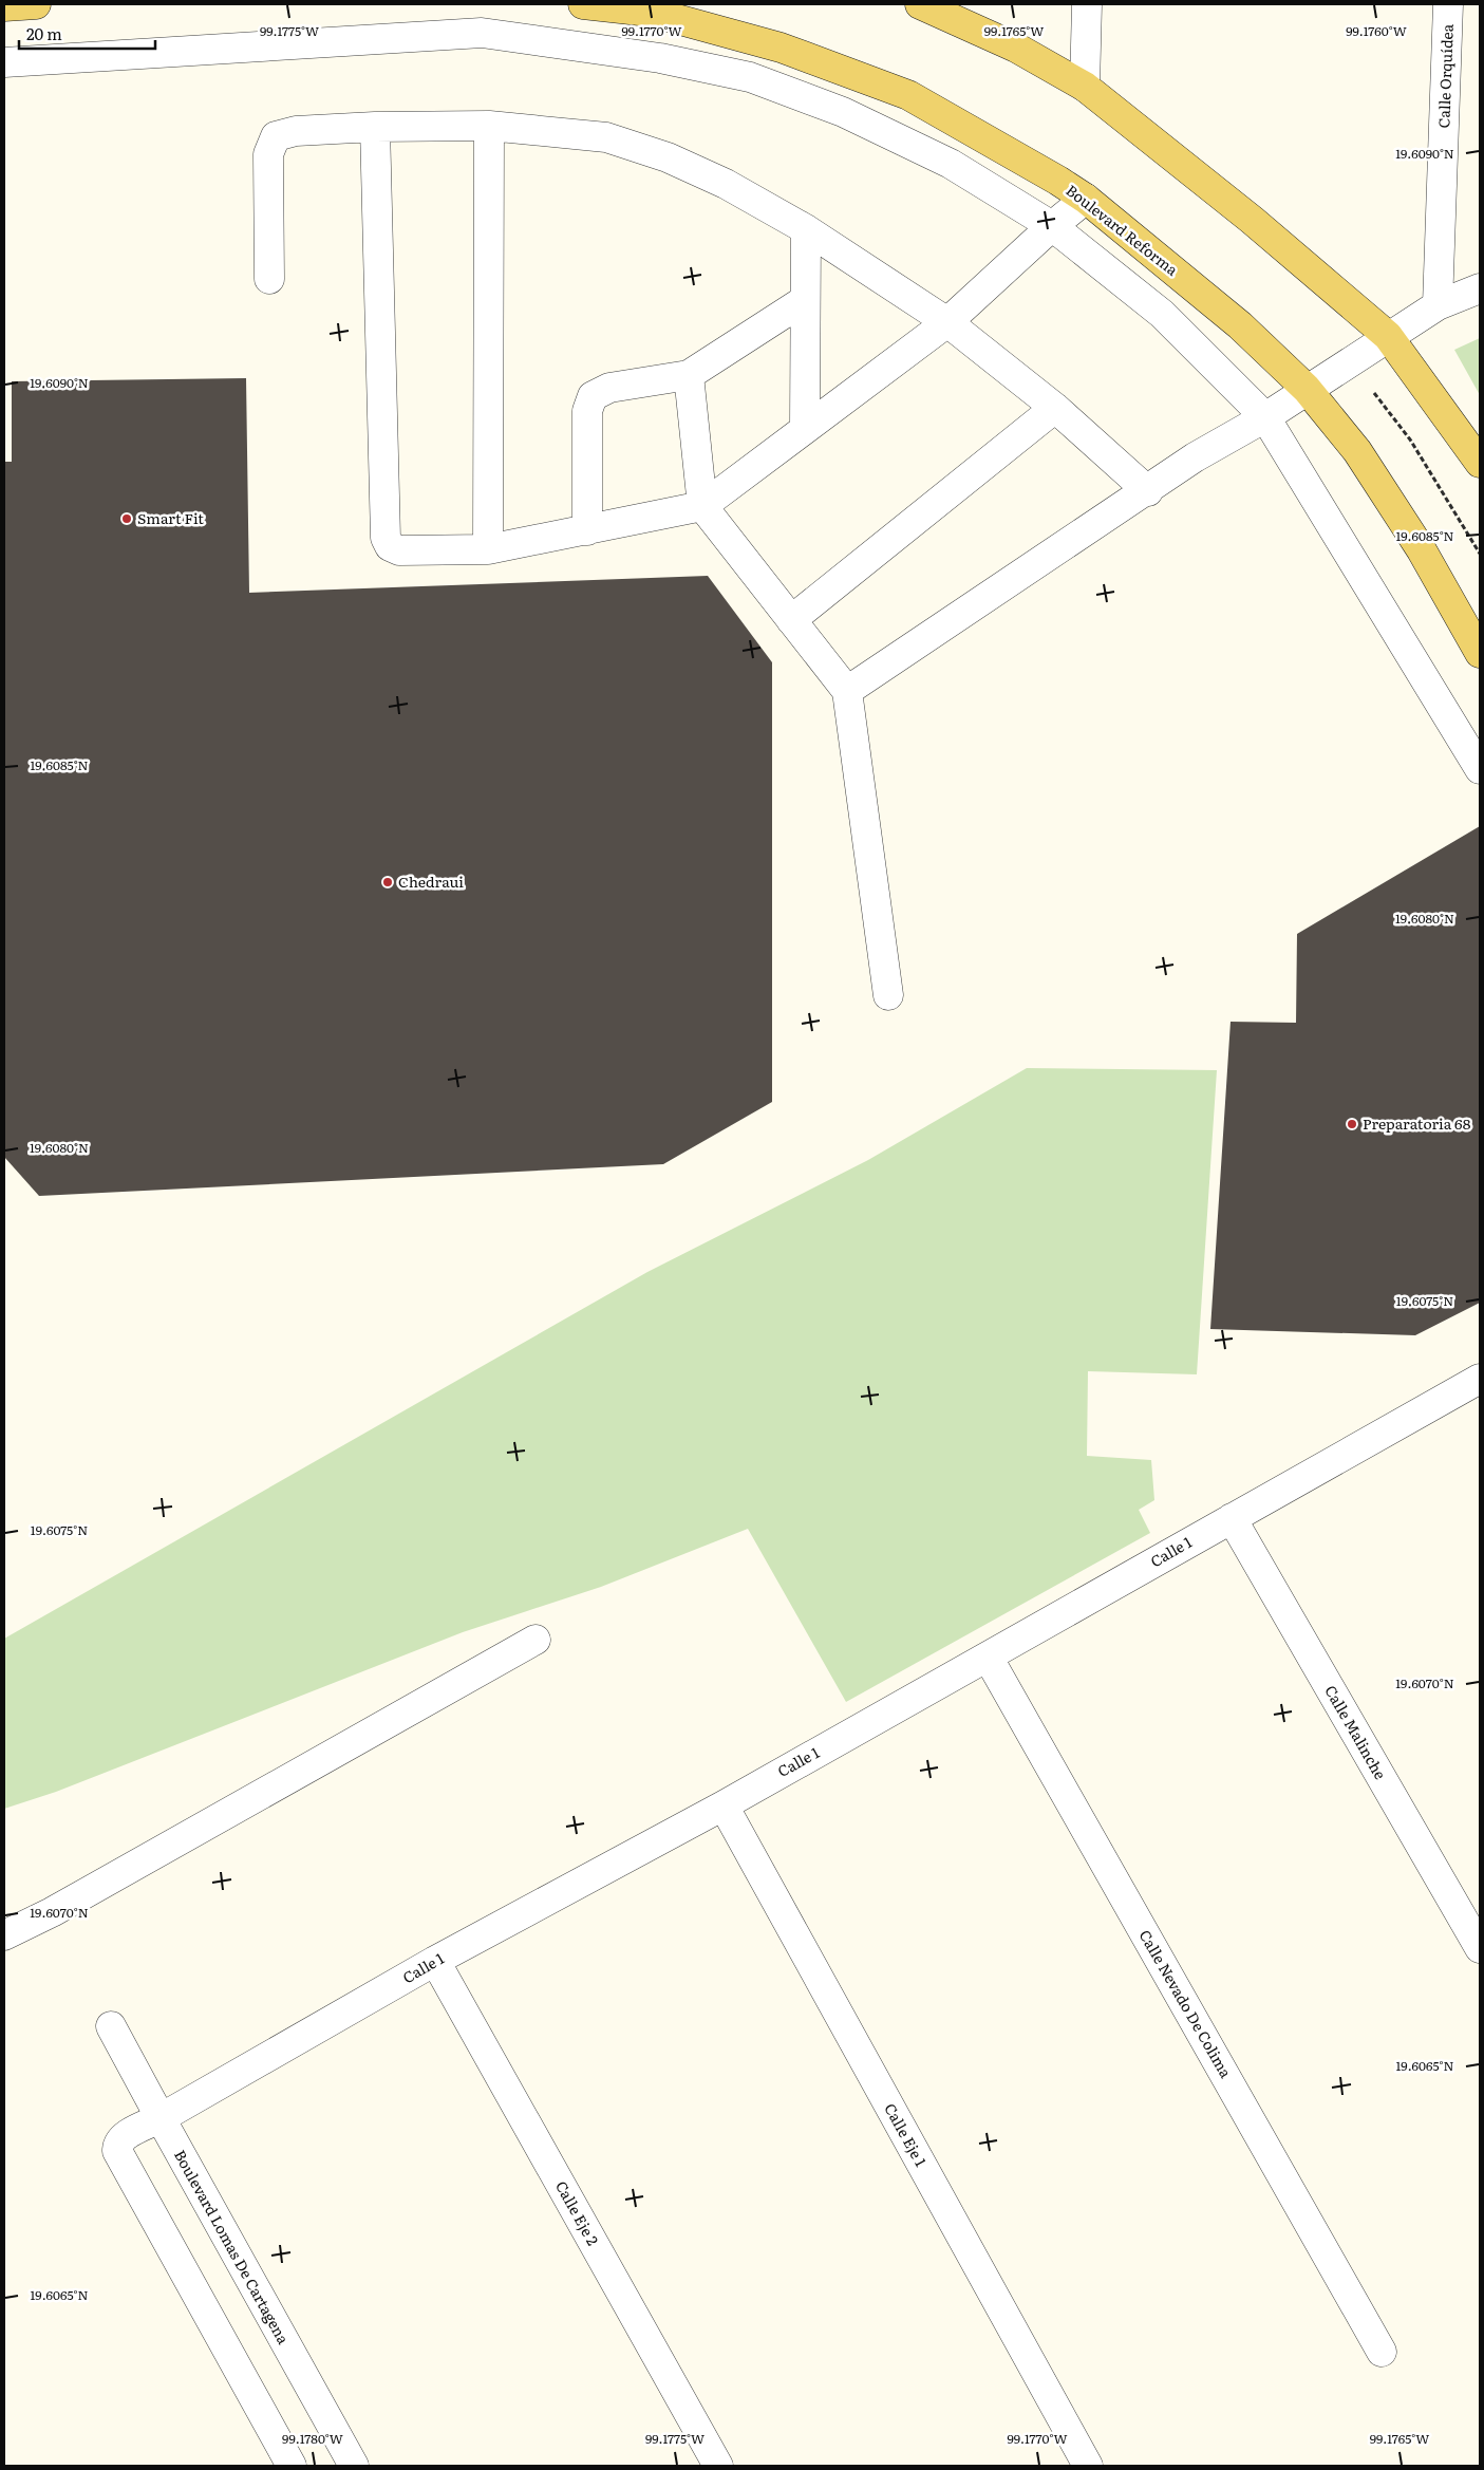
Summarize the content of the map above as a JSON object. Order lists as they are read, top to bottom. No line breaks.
{"streets":{"main road":["Boulevard Reforma"],"street":["Calle Orquídea","Calle 1","Calle Malinche","Calle Nevado De Colima","Calle Eje 1","Calle Eje 2","Boulevard Lomas De Cartagena"]},"crossings":[["Calle 1","Calle Malinche"],["Calle 1","Calle Nevado De Colima"],["Calle 1","Calle Eje 1"],["Calle 1","Calle Eje 2"],["Calle 1","Boulevard Lomas De Cartagena"]],"places":["Smart Fit","Chedraui","Preparatoria 68"],"scale_bar":"20 m","coordinates":["99.1775°W","99.1770°W","99.1765°W","99.1760°W","19.6090°N","19.6085°N","19.6080°N","19.6075°N","19.6070°N","19.6065°N","99.1780°W"]}
